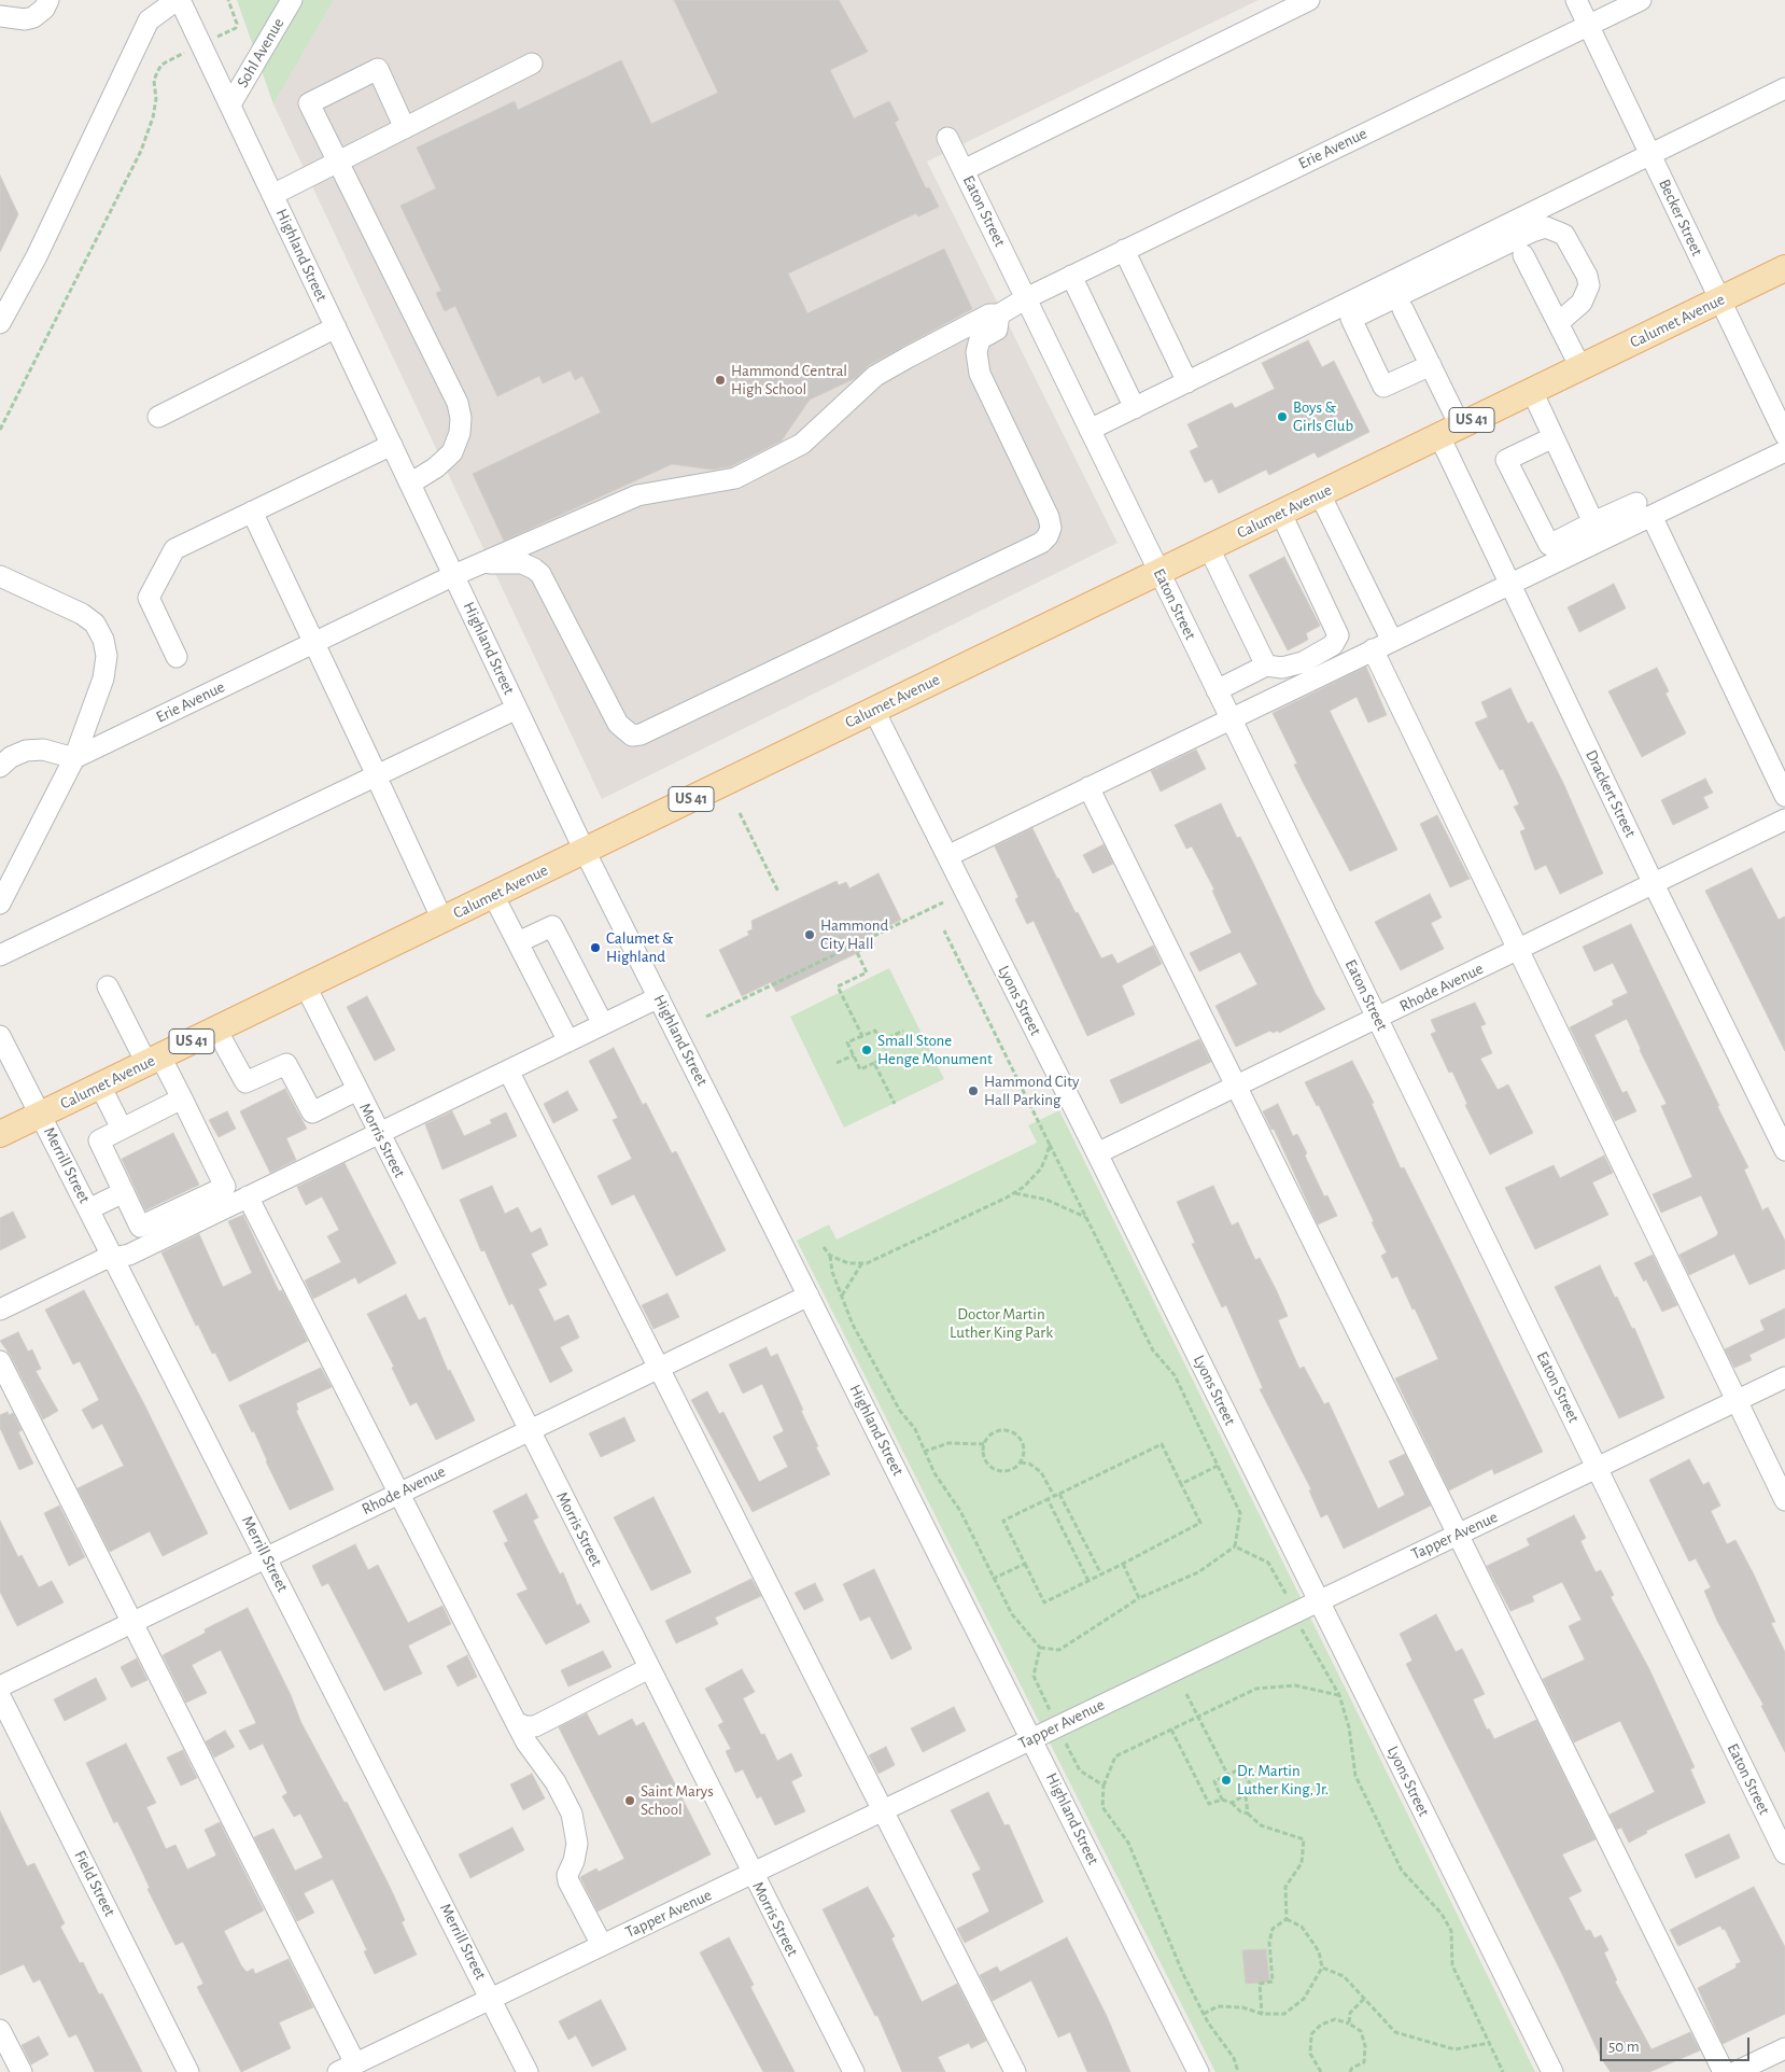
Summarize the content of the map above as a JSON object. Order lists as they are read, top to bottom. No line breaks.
{"streets":{"main road":["Calumet Avenue","US 41"],"street":["Sohl Avenue","Erie Avenue","Eaton Street","Becker Street","Highland Street","Drackert Street","Rhode Avenue","Lyons Street","Morris Street","Merrill Street","Tapper Avenue","Field Street"]},"crossings":[["Sohl Avenue","Highland Street"],["Erie Avenue","Eaton Street"],["Erie Avenue","Becker Street"],["Erie Avenue","Highland Street"],["Eaton Street","Calumet Avenue"],["Eaton Street","Rhode Avenue"],["Eaton Street","Tapper Avenue"],["Becker Street","Calumet Avenue"],["Highland Street","Calumet Avenue"],["Highland Street","Rhode Avenue"],["Highland Street","Tapper Avenue"],["Calumet Avenue","Drackert Street"],["Calumet Avenue","Lyons Street"],["Calumet Avenue","Morris Street"],["Calumet Avenue","Merrill Street"],["Drackert Street","Rhode Avenue"],["Rhode Avenue","Lyons Street"],["Rhode Avenue","Morris Street"],["Rhode Avenue","Merrill Street"],["Lyons Street","Tapper Avenue"],["Morris Street","Tapper Avenue"],["Merrill Street","Tapper Avenue"]],"parks":["Doctor Martin Luther King Park"],"places":["Hammond Central High School","Boys & Girls Club","Hammond City Hall","Calumet & Highland","Small Stone Henge Monument","Hammond City Hall Parking","Dr. Martin Luther King, Jr.","Saint Marys School"],"scale_bar":"50 m"}
